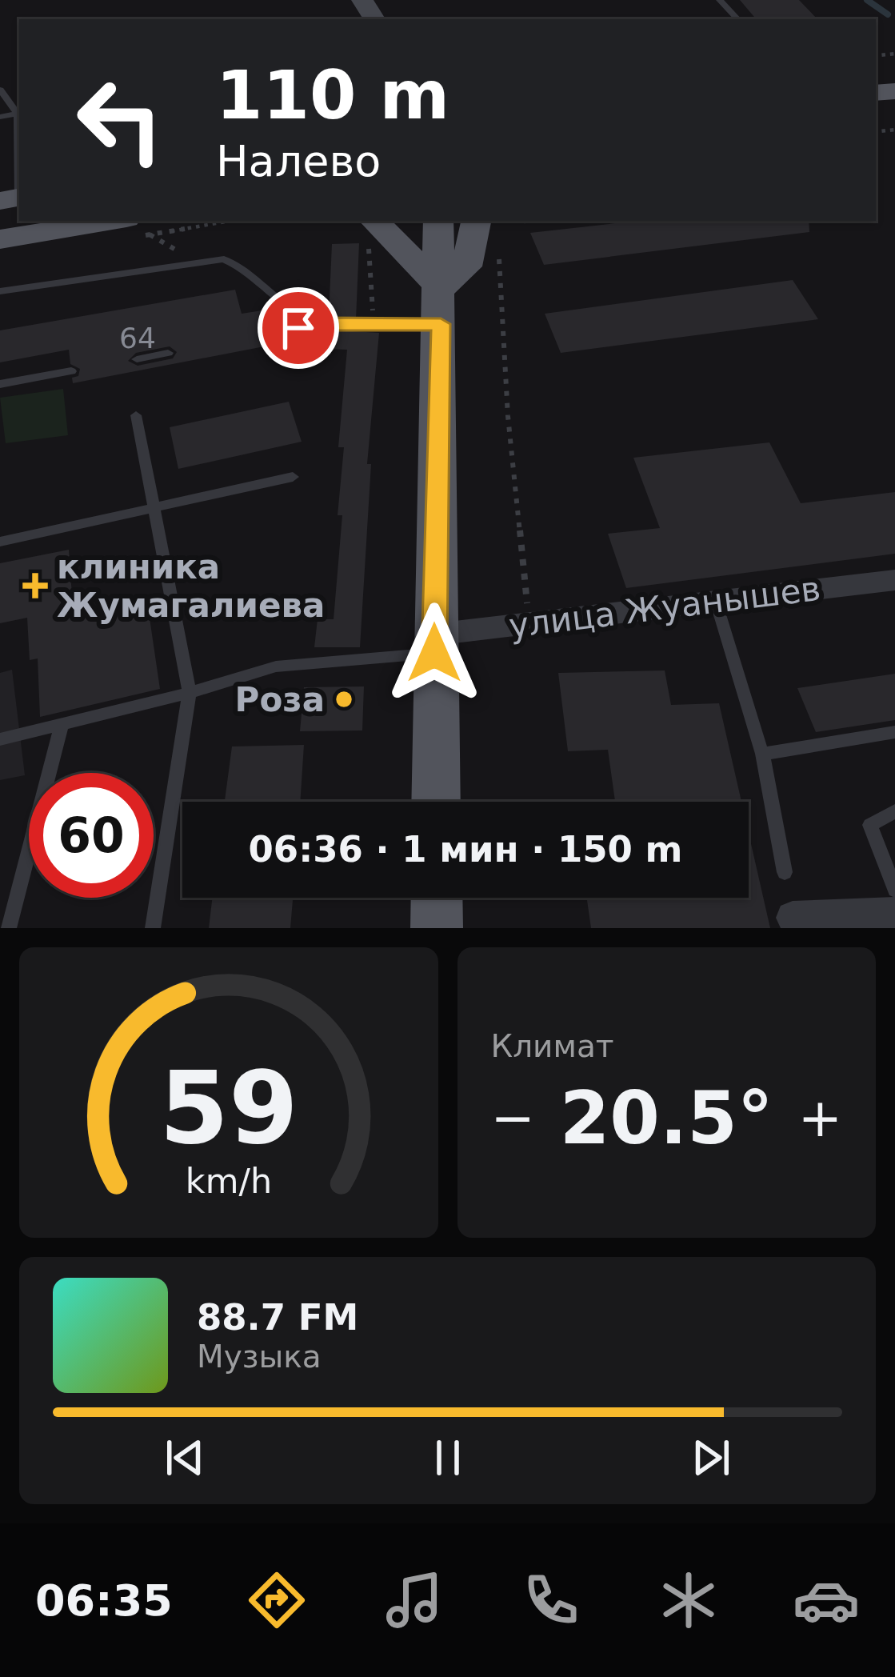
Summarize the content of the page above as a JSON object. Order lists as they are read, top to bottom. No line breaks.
{"streets":{"street":["улица Жуанышев"]},"places":{"health":["клиника Жумагалиева"],"other":["Роза"]},"house_numbers":["64"],"page":{"turn":["110 m","Налево"],"limit":"60","trip":"06:36 · 1 мин · 150 m","tile":"Климат","heat":["−","20.5°","+"],"song":["88.7 FM","Музыка"],"tabs":"06:35","gauge":["59","km/h"]}}
